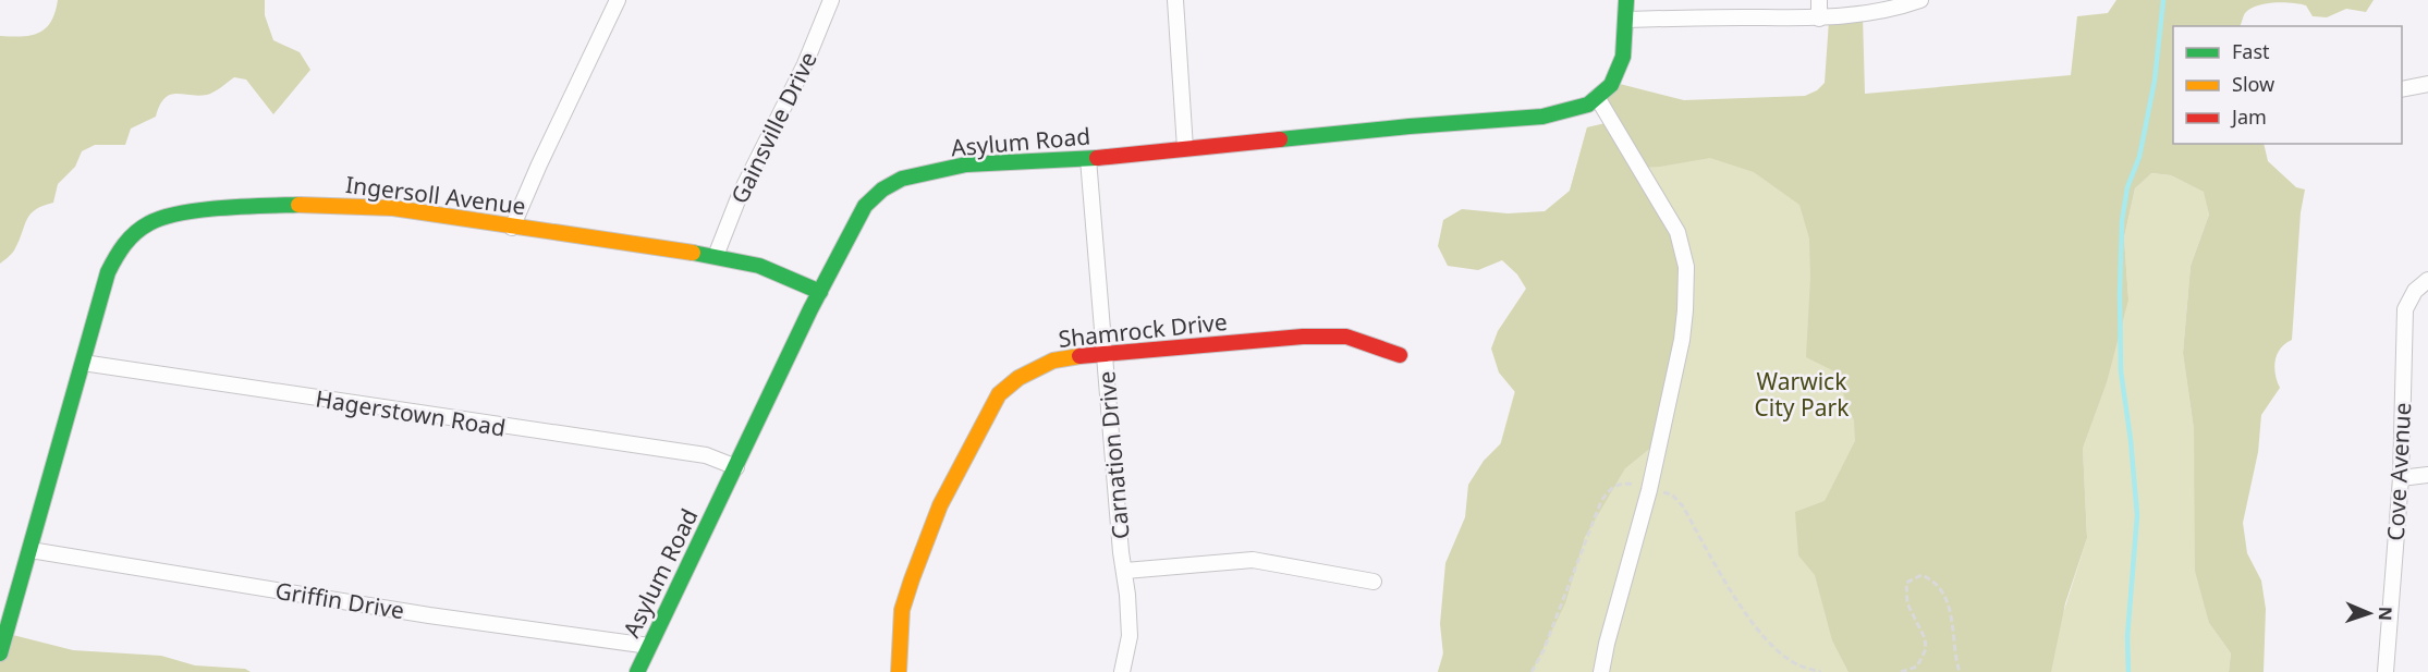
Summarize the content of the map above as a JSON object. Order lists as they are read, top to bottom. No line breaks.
{"streets":{"street":["Gainsville Drive","Asylum Road","Ingersoll Avenue","Shamrock Drive","Hagerstown Road","Carnation Drive","Cove Avenue","Griffin Drive"]},"crossings":[["Gainsville Drive","Ingersoll Avenue"],["Asylum Road","Ingersoll Avenue"],["Asylum Road","Hagerstown Road"],["Asylum Road","Carnation Drive"],["Asylum Road","Griffin Drive"],["Ingersoll Avenue","Hagerstown Road"],["Ingersoll Avenue","Griffin Drive"],["Shamrock Drive","Carnation Drive"]],"parks":["Warwick City Park"],"legend":["Fast","Slow","Jam"],"north":"right"}
